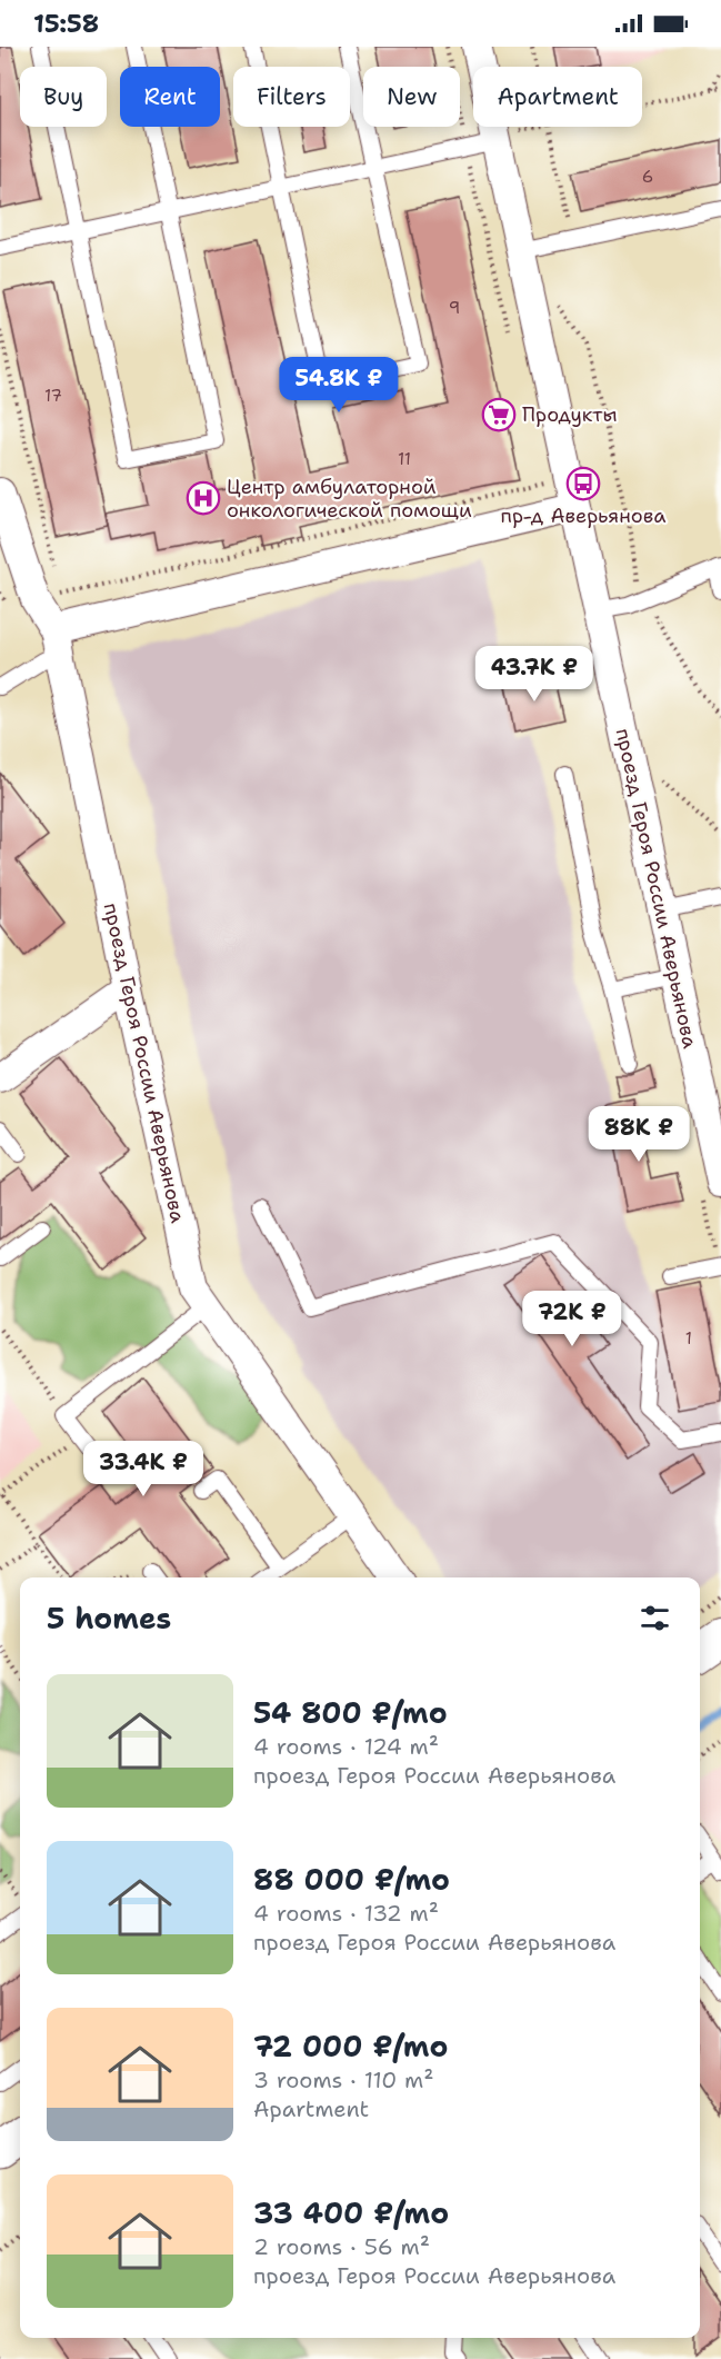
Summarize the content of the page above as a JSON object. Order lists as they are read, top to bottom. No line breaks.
{"streets":{"street":["проезд Героя России Аверьянова"]},"places":{"supermarket":["Продукты"],"bus stop":["пр-д Аверьянова"],"hospital":["Центр амбулаторной онкологической помощи"]},"house_numbers":["6","9","17","11","1"],"page":{"status":"15:58","chip":["Buy","Rent","Filters","New","Apartment"],"price":["54.8K ₽","43.7K ₽","88K ₽","72K ₽","33.4K ₽"],"heading":"5 homes","list":[{"name":"54 800 ₽/mo","note":"4 rooms · 124 m² · проезд Героя России Аверьянова"},{"name":"88 000 ₽/mo","note":"4 rooms · 132 m² · проезд Героя России Аверьянова"},{"name":"72 000 ₽/mo","note":"3 rooms · 110 m² · Apartment"},{"name":"33 400 ₽/mo","note":"2 rooms · 56 m² · проезд Героя России Аверьянова"}]}}
